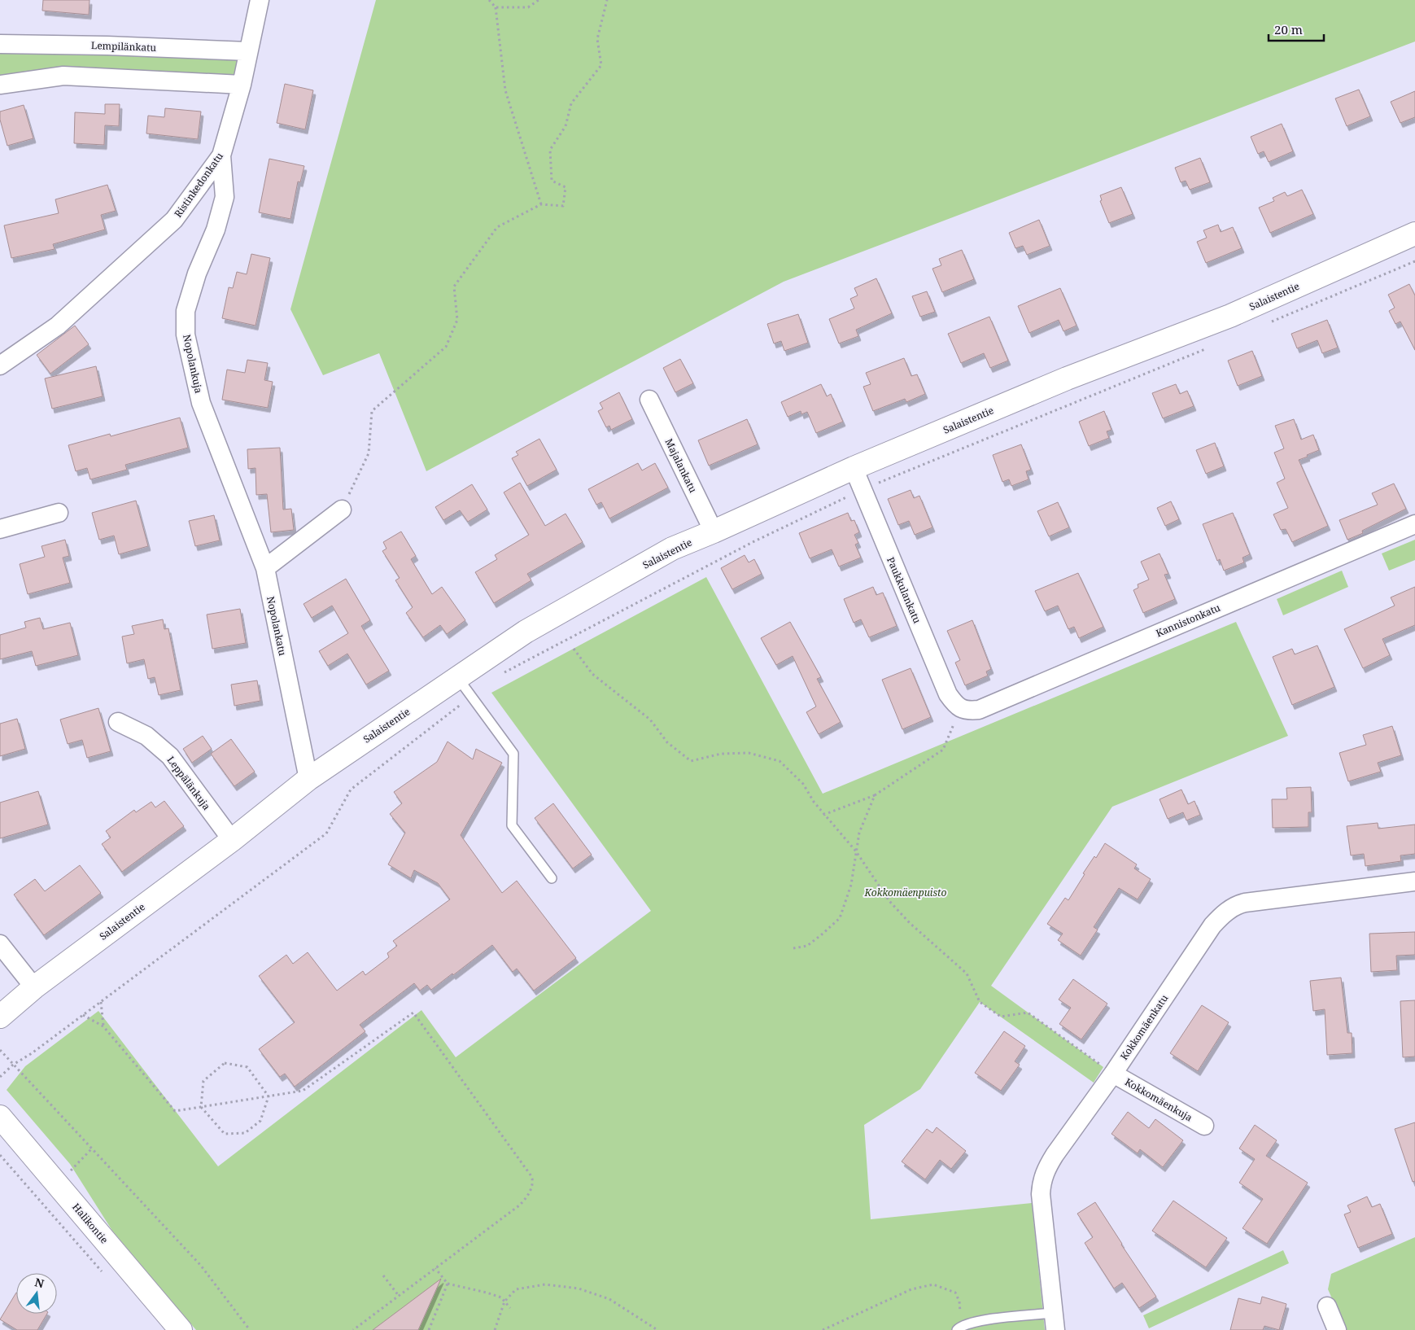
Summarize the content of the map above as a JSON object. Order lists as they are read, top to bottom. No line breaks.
{"streets":{"street":["Lempilänkatu","Ristinkedonkatu","Salaistentie","Nopolankuja","Majalankatu","Paukkulankatu","Kannistonkatu","Nopolankatu","Leppälänkuja","Kokkomäenkatu","Kokkomäenkuja","Halikontie"]},"crossings":[["Lempilänkatu","Ristinkedonkatu"],["Ristinkedonkatu","Nopolankuja"],["Salaistentie","Majalankatu"],["Salaistentie","Paukkulankatu"],["Salaistentie","Nopolankatu"],["Salaistentie","Leppälänkuja"],["Nopolankuja","Nopolankatu"],["Paukkulankatu","Kannistonkatu"],["Kokkomäenkatu","Kokkomäenkuja"]],"parks":["Kokkomäenpuisto"],"scale_bar":"20 m","north":"top"}
